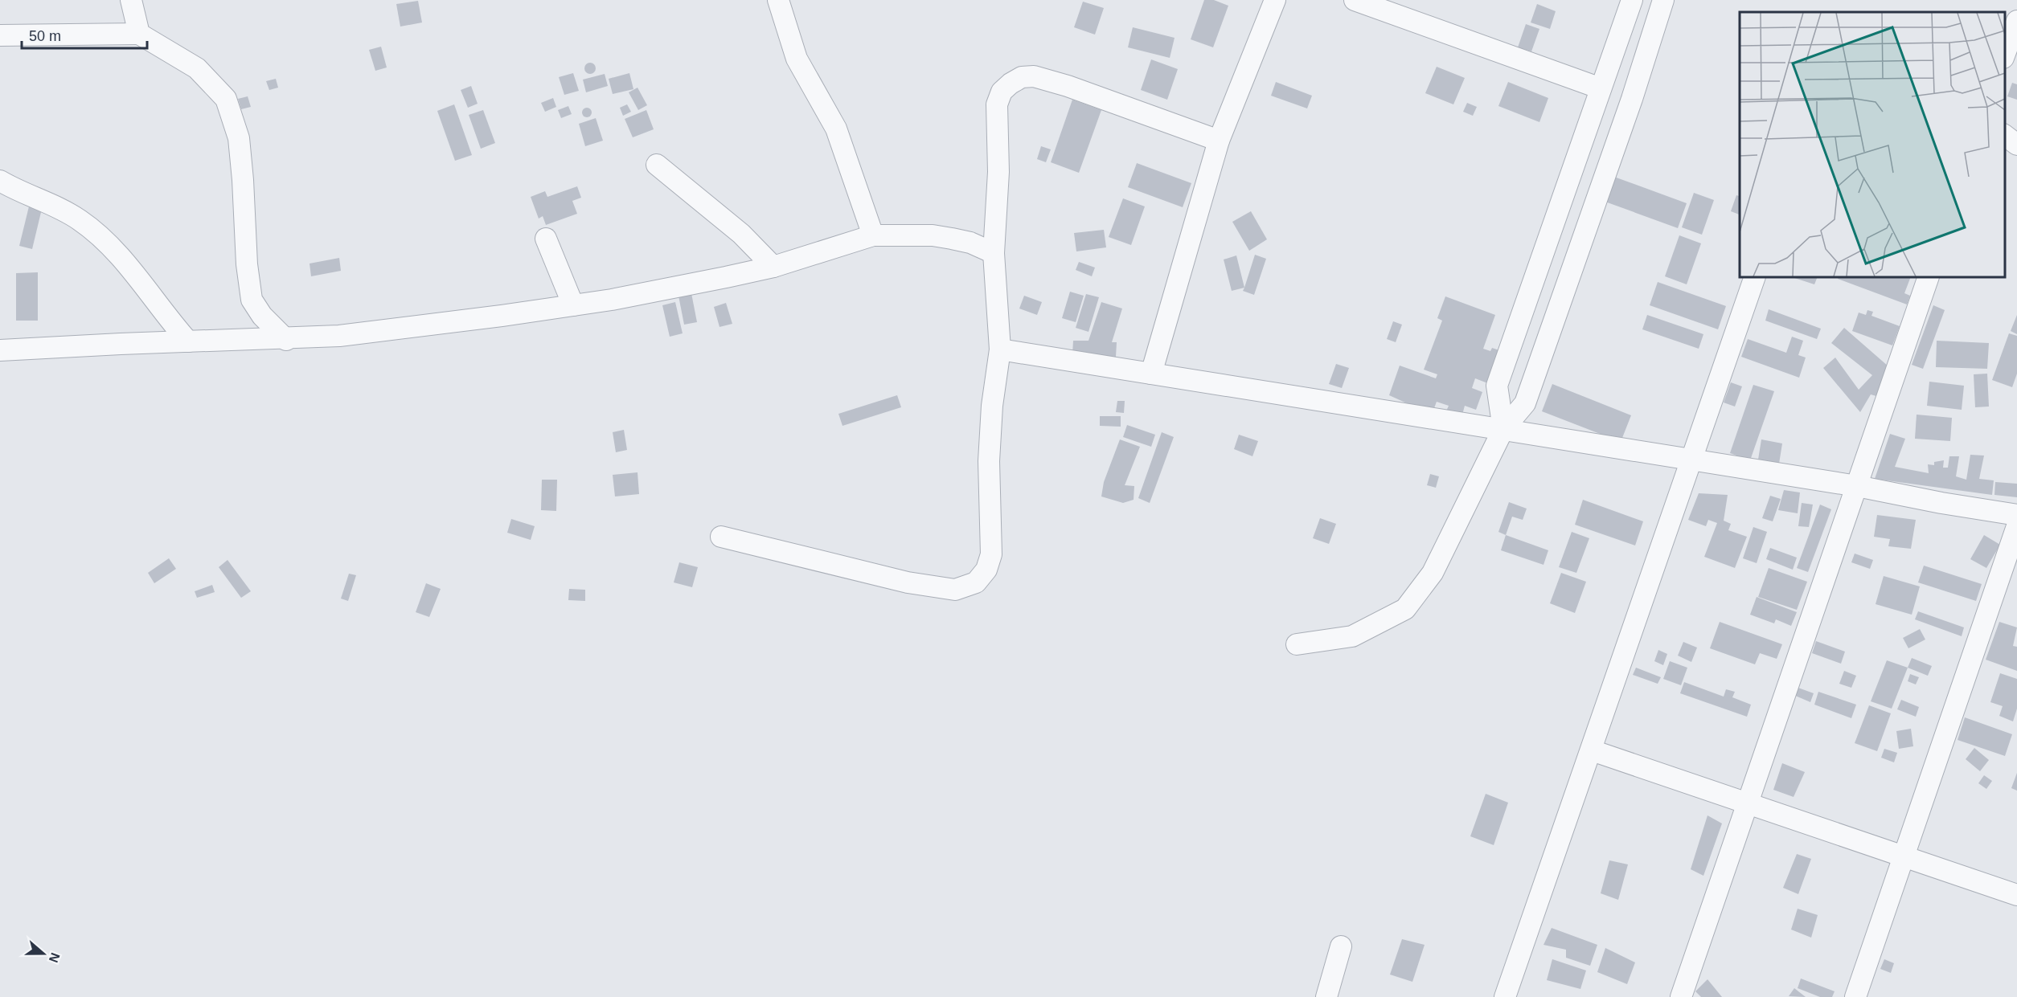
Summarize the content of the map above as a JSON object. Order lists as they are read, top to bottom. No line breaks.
{"scale_bar":"50 m","north":"right"}
